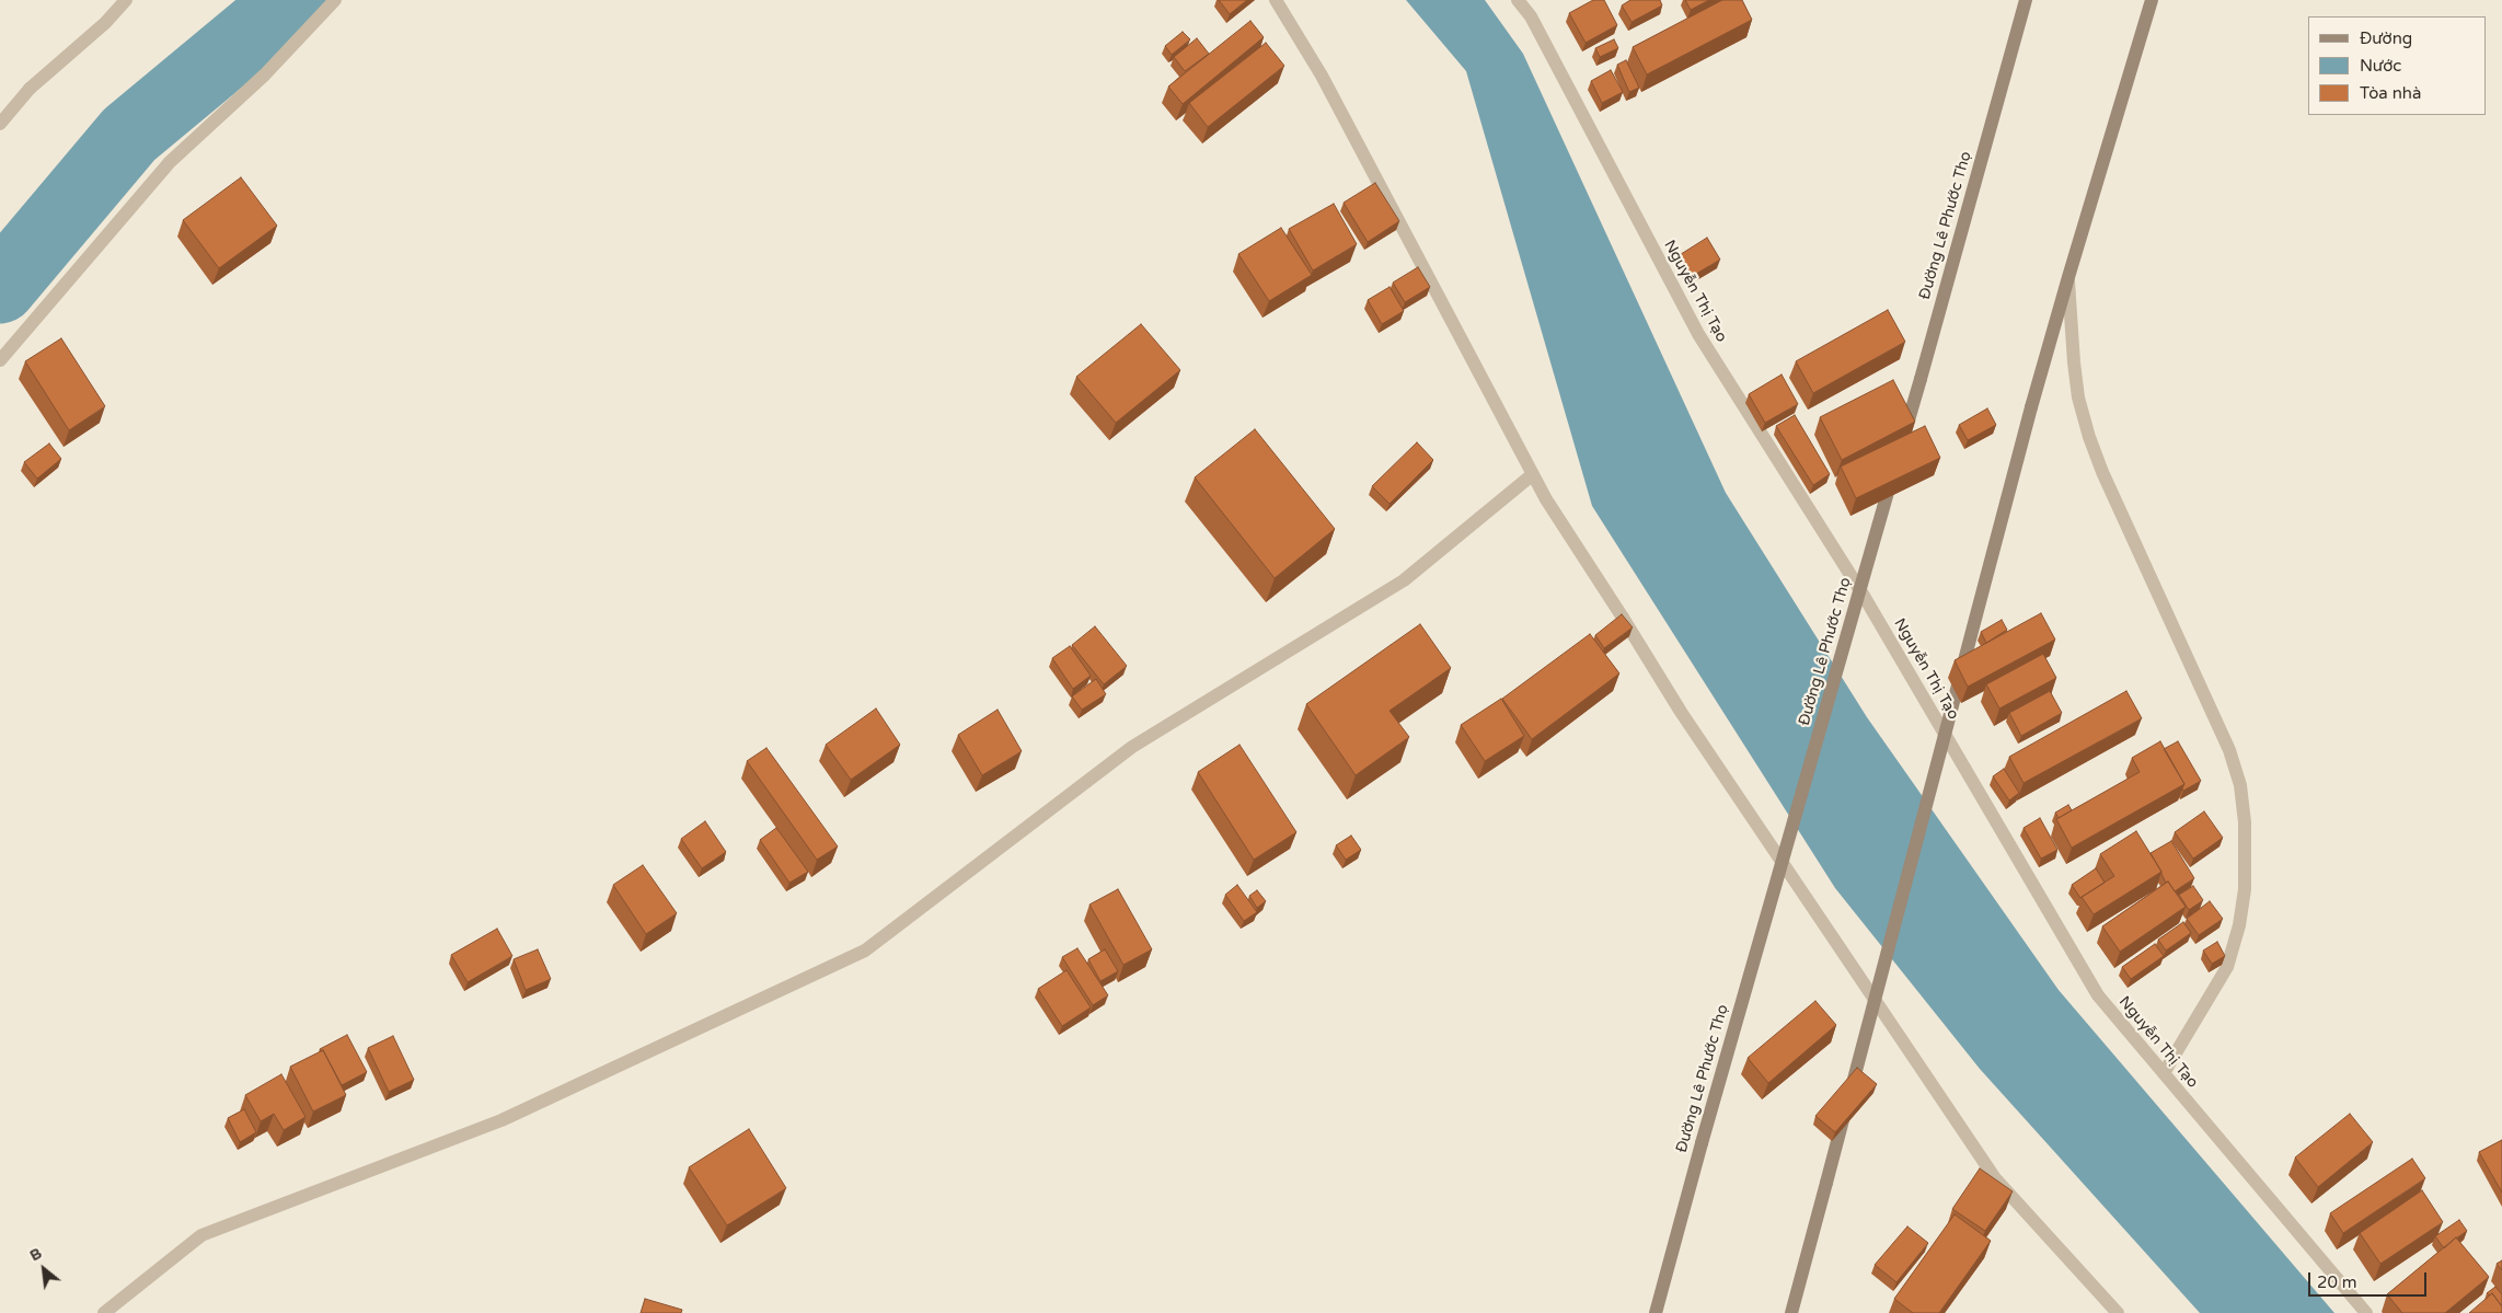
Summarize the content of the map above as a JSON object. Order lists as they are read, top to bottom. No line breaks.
{"streets":{"street":["Đường Lê Phước Thọ","Nguyễn Thị Tạo"]},"legend":["Đường","Nước","Tòa nhà"],"scale_bar":"20 m","north":"top left"}
